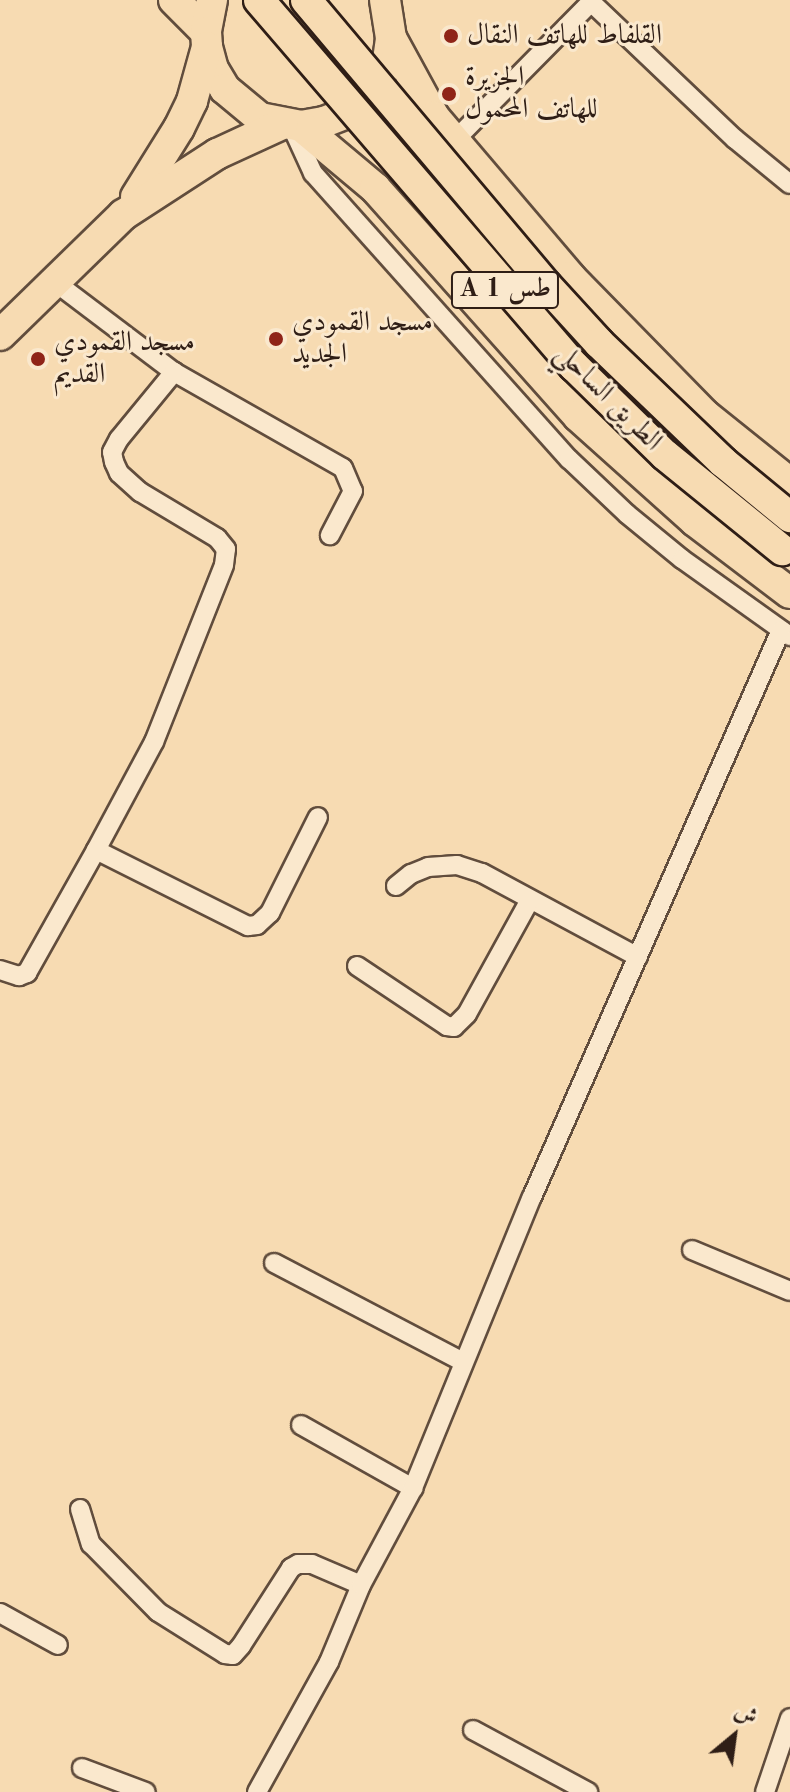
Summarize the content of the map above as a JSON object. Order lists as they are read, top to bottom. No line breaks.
{"streets":{"highway":["A 1 طس","الطريق الساحلي"]},"places":["القلفاط للهاتف النقال","الجزيرة للهاتف المحمول","مسجد القمودي الجديد","مسجد القمودي القديم"],"north":"top right"}
